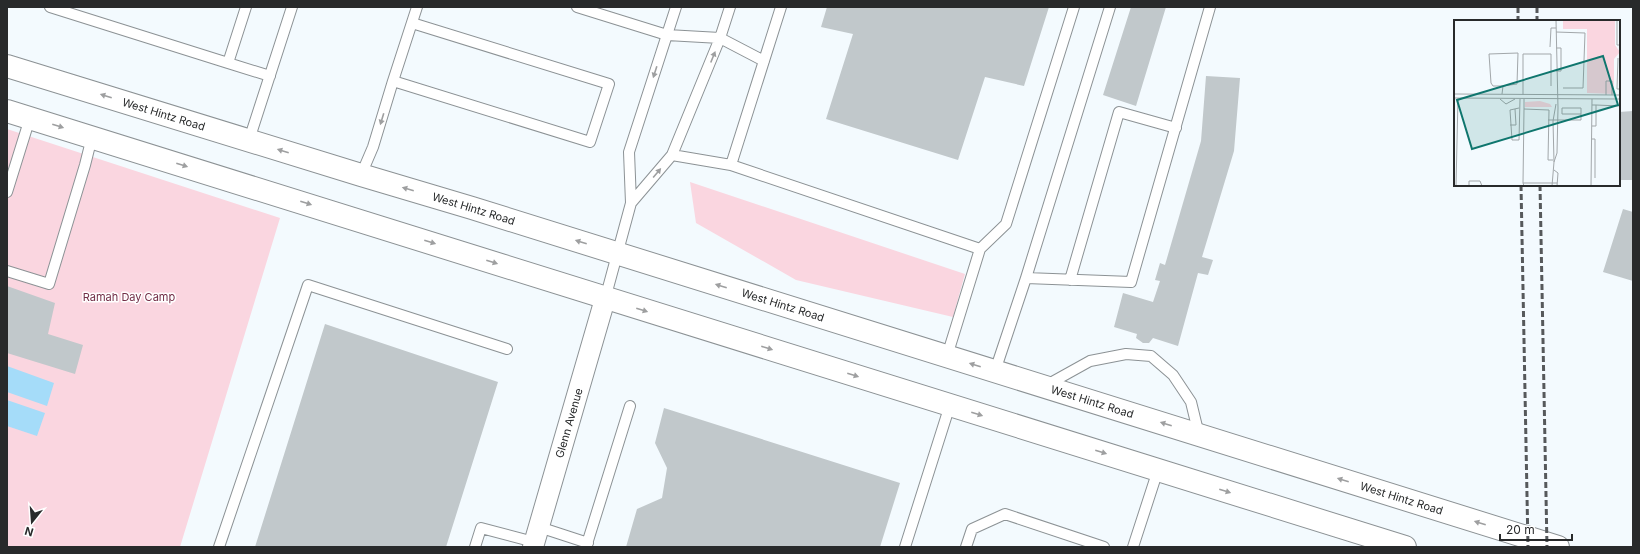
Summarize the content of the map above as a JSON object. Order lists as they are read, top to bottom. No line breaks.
{"streets":{"main road":["West Hintz Road"],"street":["Glenn Avenue"]},"parks":["Ramah Day Camp"],"scale_bar":"20 m","north":"bottom"}
